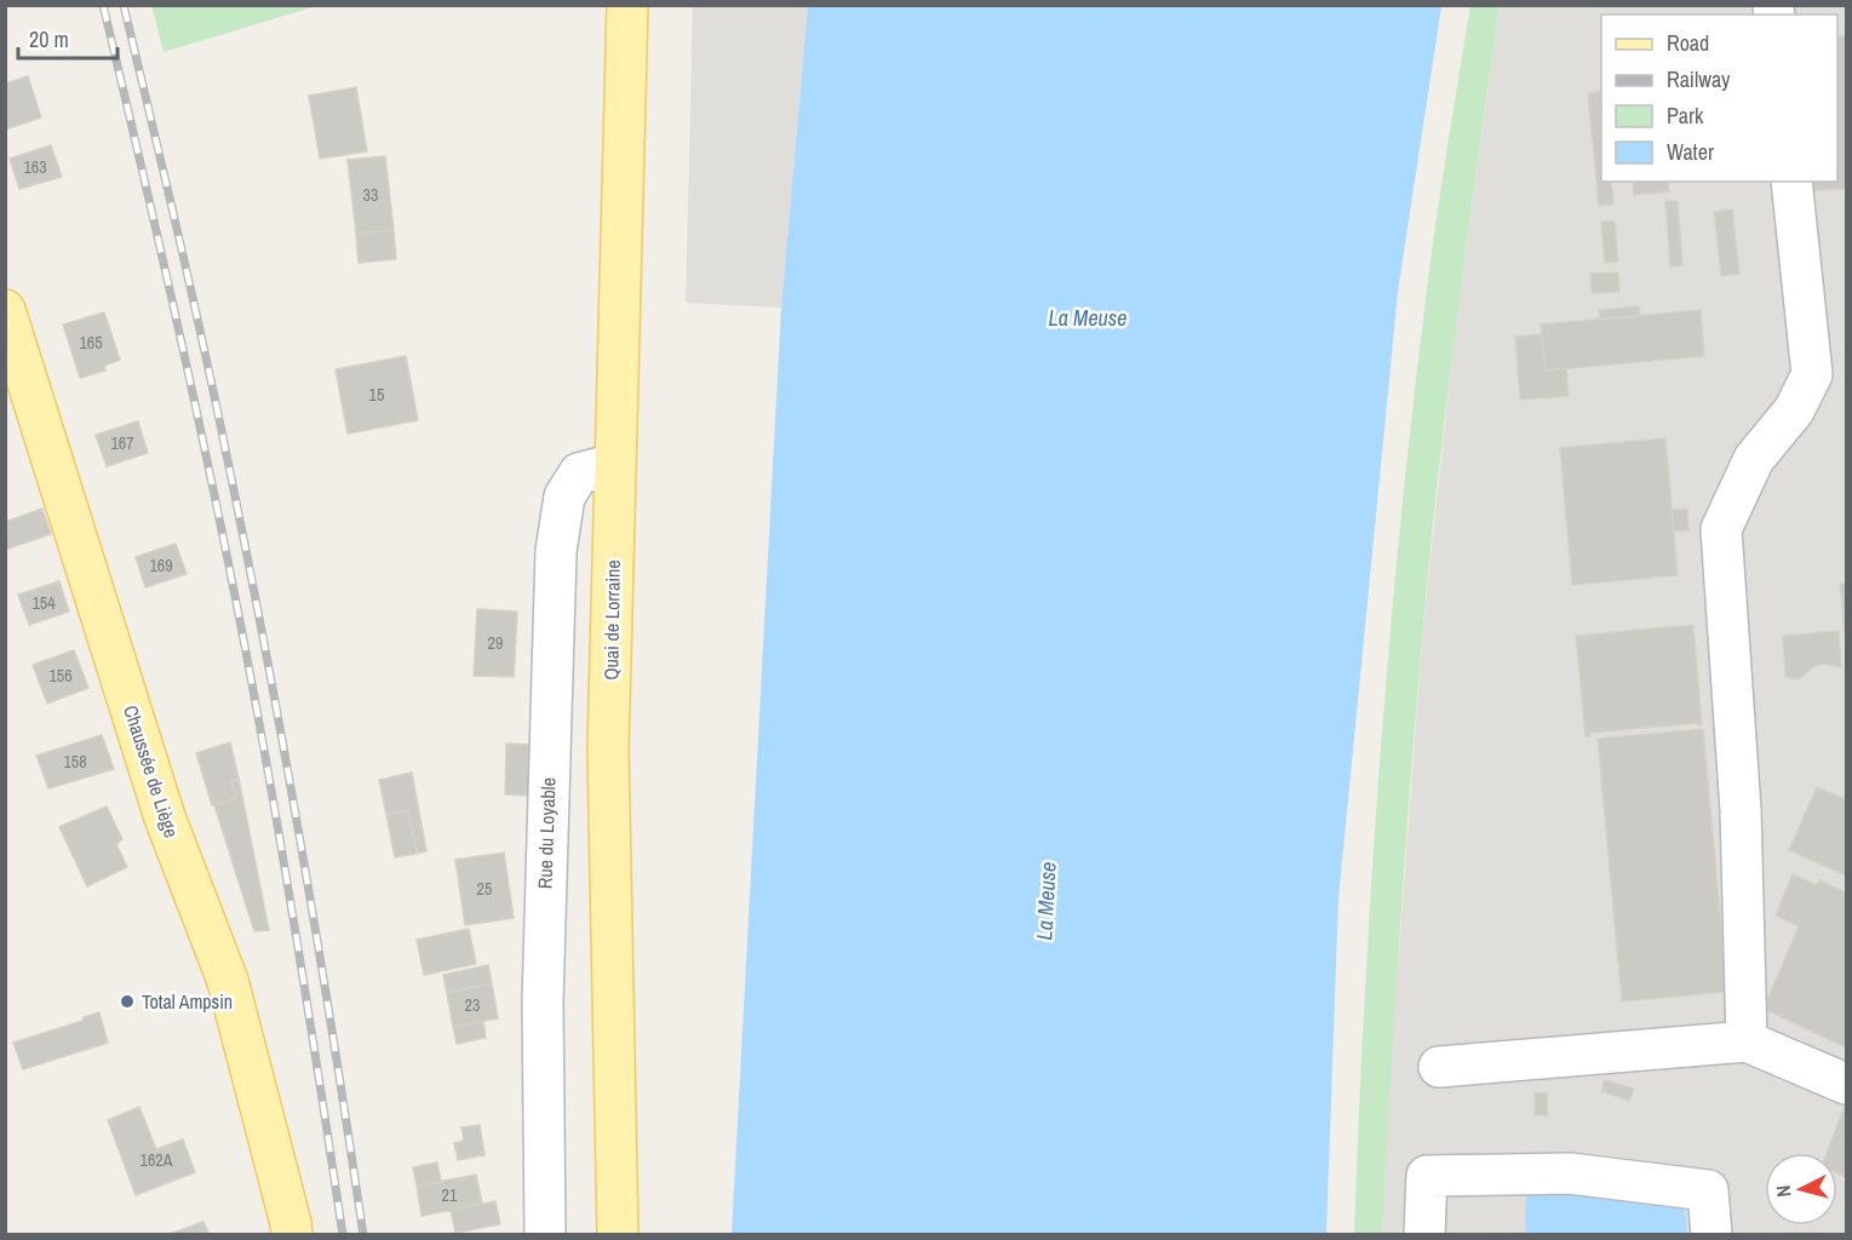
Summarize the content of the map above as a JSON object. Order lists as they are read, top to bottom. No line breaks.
{"streets":{"main road":["Quai de Lorraine","Chaussée de Liège"],"street":["Rue du Loyable"]},"crossings":[["Quai de Lorraine","Rue du Loyable"]],"water":["La Meuse"],"places":["Total Ampsin"],"house_numbers":["163","33","165","15","167","169","154","29","156","158","25","23","162A","21"],"legend":["Road","Railway","Park","Water"],"scale_bar":"20 m","north":"left"}
